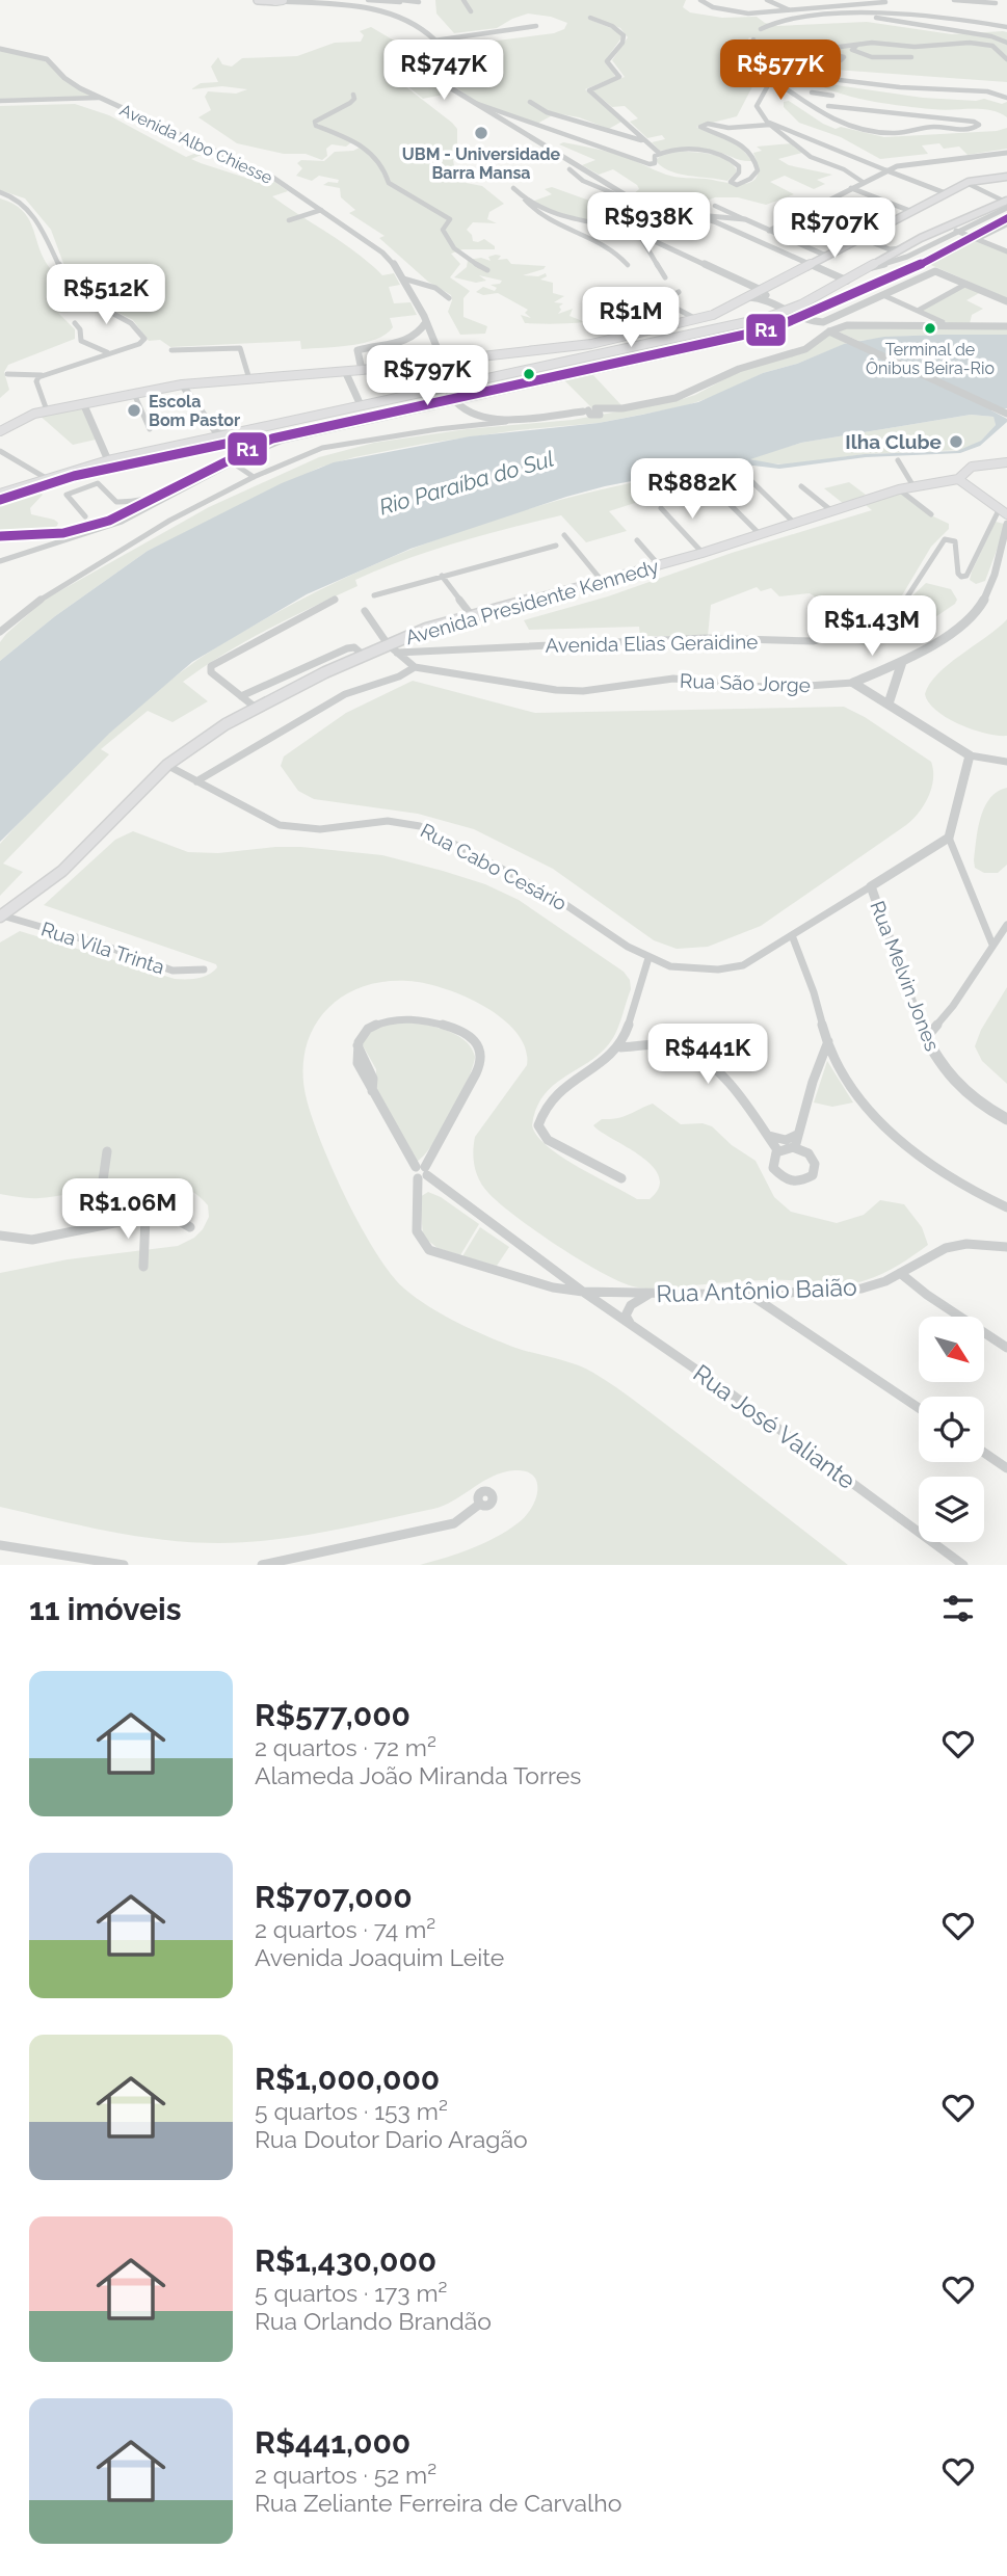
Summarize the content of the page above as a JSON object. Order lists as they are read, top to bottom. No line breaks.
{"streets":{"main road":["Avenida Presidente Kennedy"],"street":["Avenida Albo Chiesse","Avenida Elias Geraidine","Rua São Jorge","Rua Cabo Cesário","Rua Vila Trinta","Rua Melvin Jones","Rua Antônio Baião","Rua José Valiante"]},"crossings":[["Avenida Presidente Kennedy","Rua Cabo Cesário"],["Avenida Presidente Kennedy","Rua Vila Trinta"],["Rua Cabo Cesário","Rua Melvin Jones"],["Rua Antônio Baião","Rua José Valiante"]],"water":["Rio Paraíba do Sul"],"places":["UBM - Universidade Barra Mansa","Terminal de Ônibus Beira-Rio","Escola Bom Pastor","Ilha Clube"],"lines":["transit line R1"],"north":"bottom right","page":{"price":["R$747K","R$577K","R$938K","R$707K","R$512K","R$1M","R$797K","R$882K","R$1.43M","R$441K","R$1.06M"],"heading":"11 imóveis","list":[{"name":"R$577,000","note":"2 quartos · 72 m² · Alameda João Miranda Torres"},{"name":"R$707,000","note":"2 quartos · 74 m² · Avenida Joaquim Leite"},{"name":"R$1,000,000","note":"5 quartos · 153 m² · Rua Doutor Dario Aragão"},{"name":"R$1,430,000","note":"5 quartos · 173 m² · Rua Orlando Brandão"},{"name":"R$441,000","note":"2 quartos · 52 m² · Rua Zeliante Ferreira de Carvalho"}]}}
